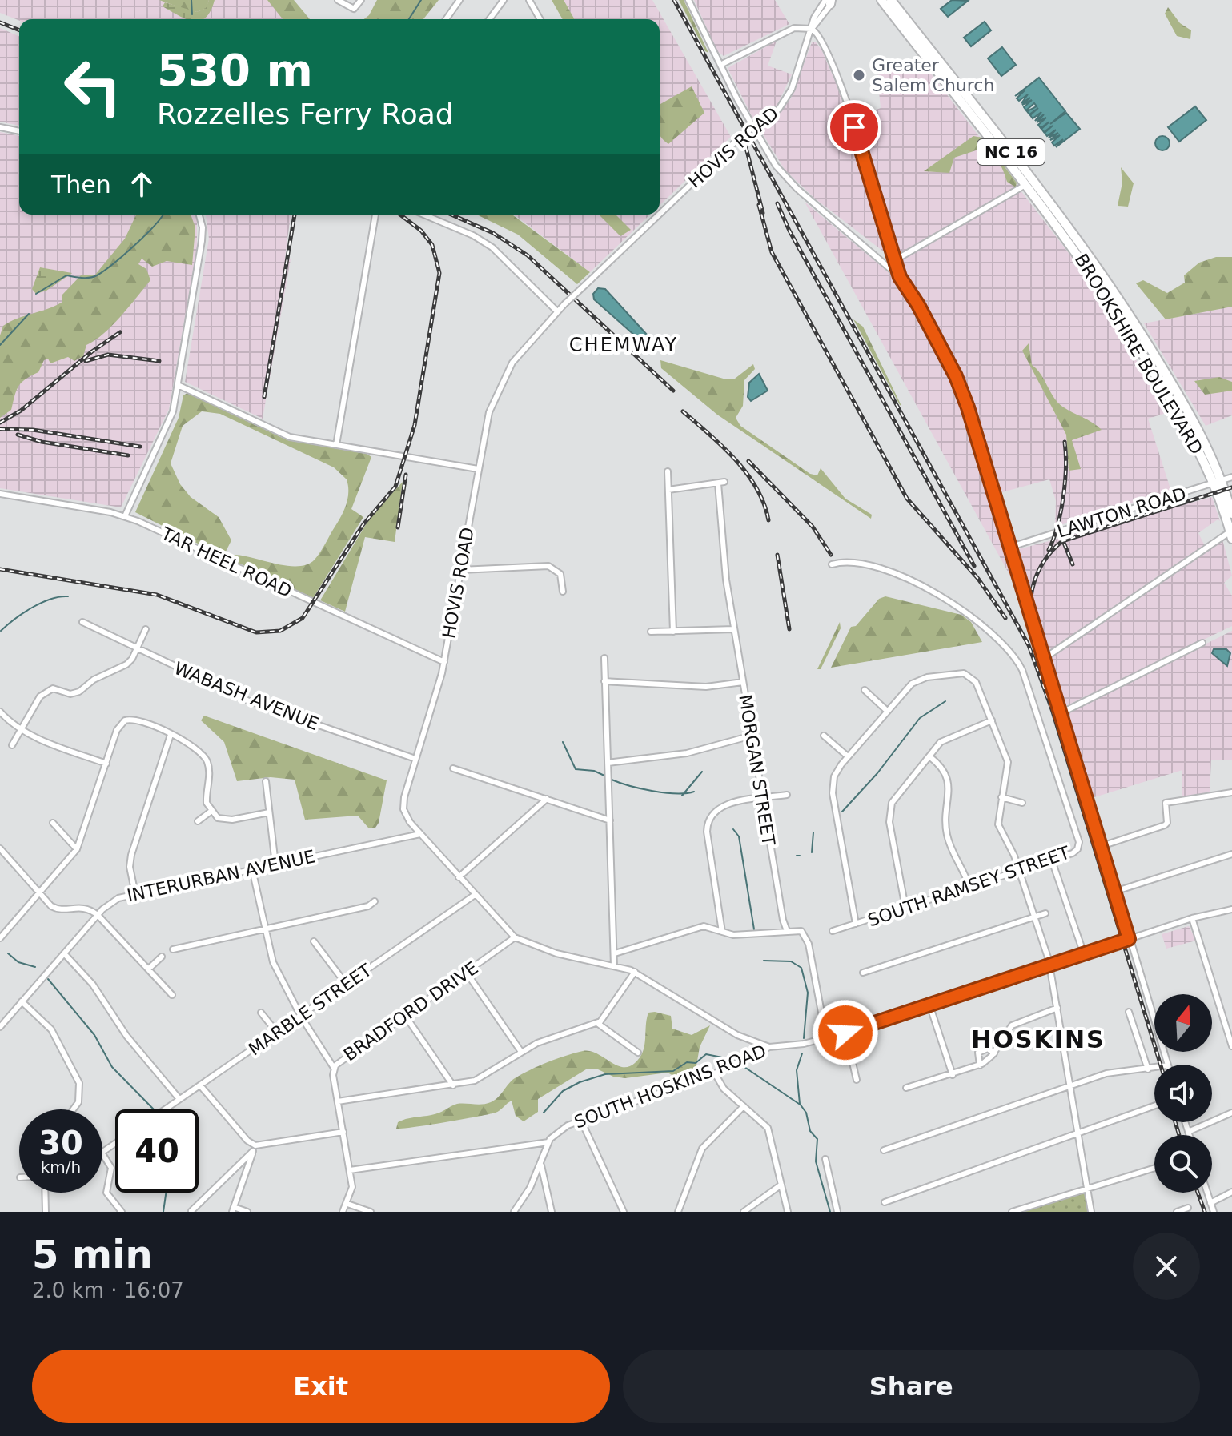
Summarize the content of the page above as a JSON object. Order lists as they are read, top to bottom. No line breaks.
{"streets":{"highway":["NC 16","BROOKSHIRE BOULEVARD"],"street":["HOVIS ROAD","LAWTON ROAD","TAR HEEL ROAD","WABASH AVENUE","MORGAN STREET","INTERURBAN AVENUE","SOUTH RAMSEY STREET","MARBLE STREET","BRADFORD DRIVE","SOUTH HOSKINS ROAD"]},"crossings":[["HOVIS ROAD","TAR HEEL ROAD"],["HOVIS ROAD","WABASH AVENUE"],["HOVIS ROAD","INTERURBAN AVENUE"],["HOVIS ROAD","MARBLE STREET"],["HOVIS ROAD","BRADFORD DRIVE"],["HOVIS ROAD","SOUTH HOSKINS ROAD"],["BROOKSHIRE BOULEVARD","LAWTON ROAD"]],"districts":["CHEMWAY","HOSKINS"],"places":["Greater Salem Church"],"north":"top","page":{"turn":["530 m","Rozzelles Ferry Road"],"then":"Then","speed":"30 km/h","limit":"40","heading":["5 min","2.0 km · 16:07"],"buttons":["Exit","Share"]}}
